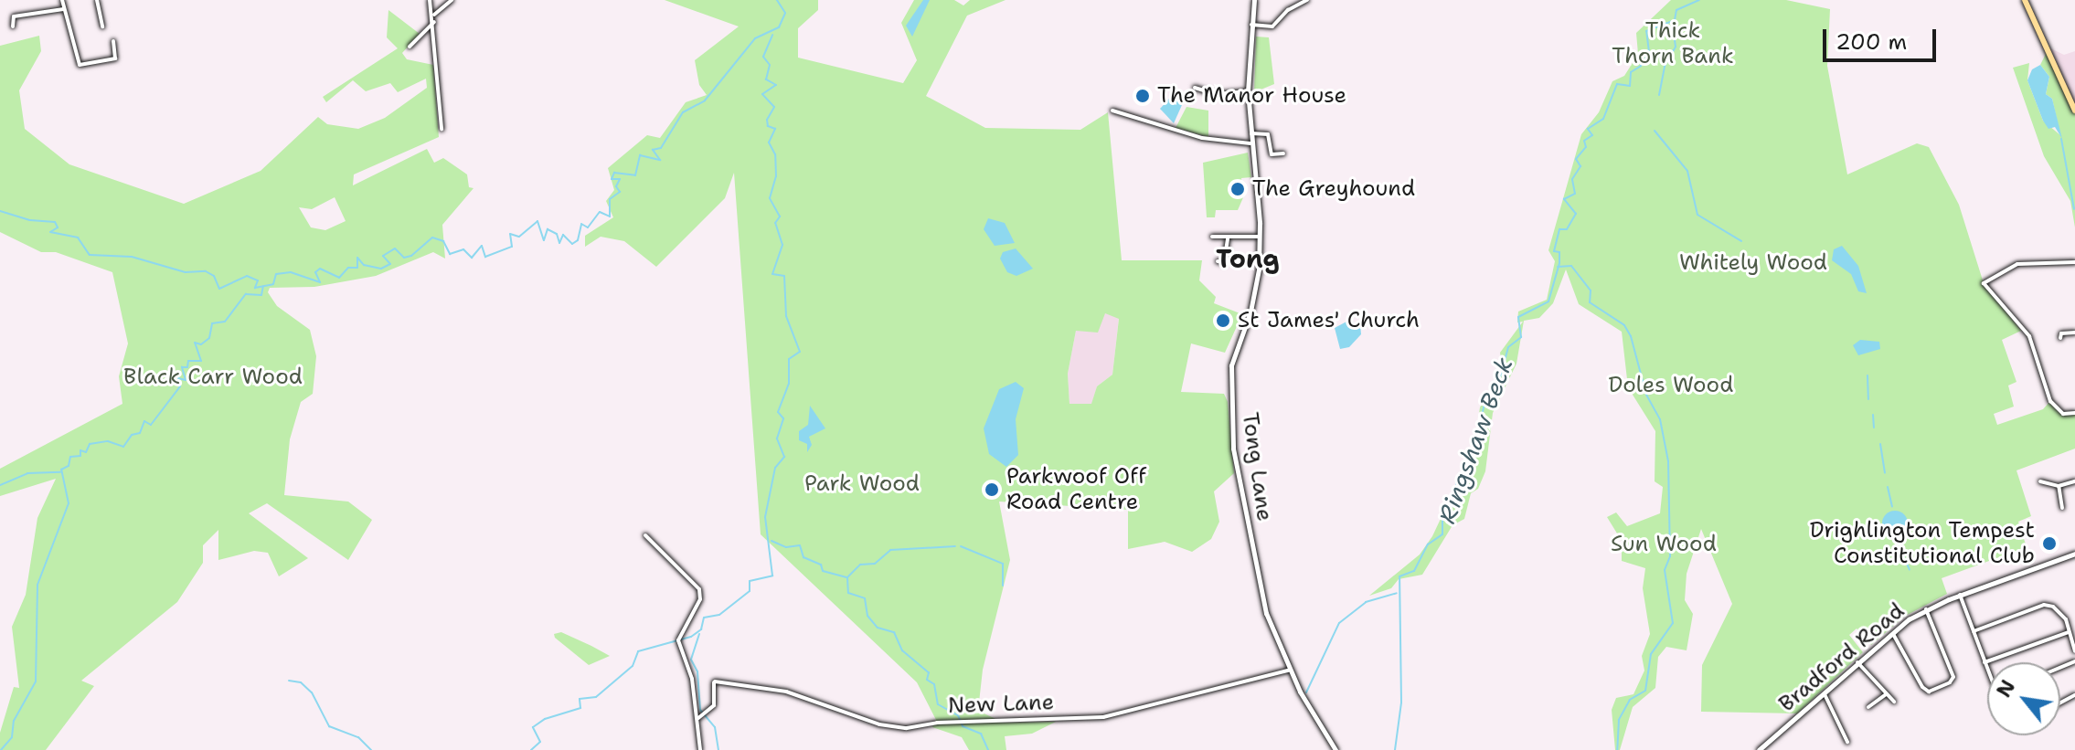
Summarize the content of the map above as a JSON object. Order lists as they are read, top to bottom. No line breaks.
{"streets":{"street":["Tong Lane","Bradford Road","New Lane"]},"crossings":[["Tong Lane","New Lane"]],"districts":["Tong"],"water":["Ringshaw Beck"],"parks":["Thick Thorn Bank","Whitely Wood","Black Carr Wood","Doles Wood","Park Wood","Sun Wood"],"places":["The Manor House","The Greyhound","St James' Church","Parkwoof Off Road Centre","Drighlington Tempest Constitutional Club"],"scale_bar":"200 m","north":"top left"}
